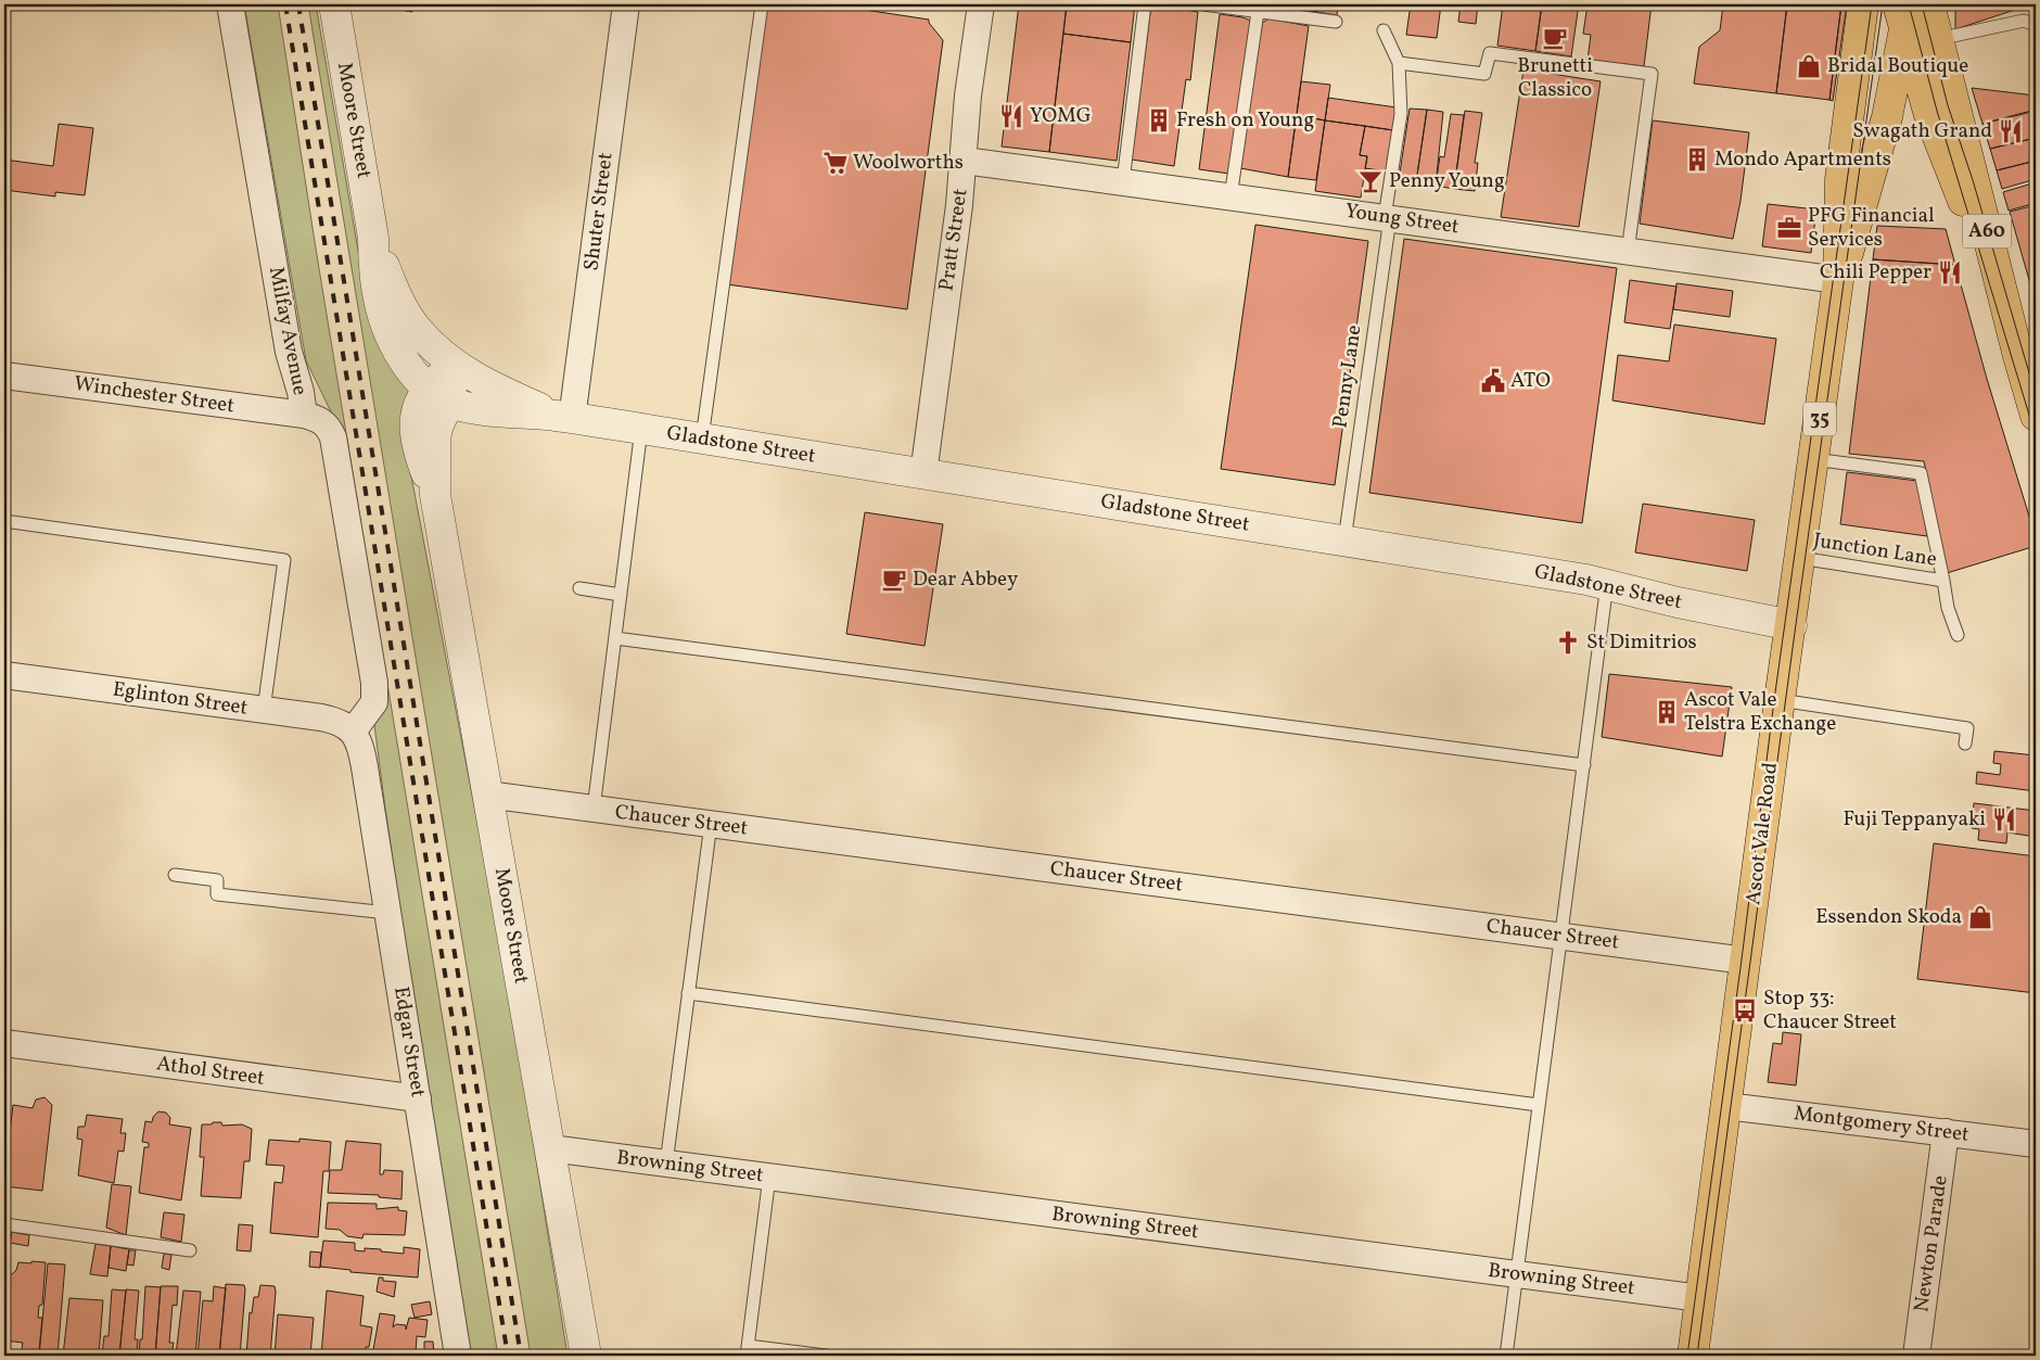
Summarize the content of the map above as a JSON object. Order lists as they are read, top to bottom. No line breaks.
{"streets":{"main road":["A60","35","Ascot Vale Road"],"street":["Moore Street","Shuter Street","Young Street","Pratt Street","Milfay Avenue","Winchester Street","Gladstone Street","Eglinton Street","Chaucer Street","Edgar Street","Athol Street","Montgomery Street","Browning Street","Newton Parade"],"lane":["Penny Lane","Junction Lane"]},"crossings":[["Moore Street","Gladstone Street"],["Moore Street","Chaucer Street"],["Moore Street","Browning Street"],["Shuter Street","Gladstone Street"],["Young Street","Pratt Street"],["Young Street","Penny Lane"],["Young Street","Ascot Vale Road"],["A60","Ascot Vale Road"],["Pratt Street","Gladstone Street"],["Milfay Avenue","Winchester Street"],["Milfay Avenue","Eglinton Street"],["Milfay Avenue","Edgar Street"],["Penny Lane","Gladstone Street"],["Gladstone Street","Ascot Vale Road"],["Junction Lane","Ascot Vale Road"],["Eglinton Street","Edgar Street"],["Chaucer Street","Ascot Vale Road"],["Ascot Vale Road","Montgomery Street"],["Ascot Vale Road","Browning Street"],["Edgar Street","Athol Street"],["Montgomery Street","Newton Parade"]],"places":{"cafe":["Brunetti Classico","Dear Abbey"],"shop":["Bridal Boutique","Essendon Skoda"],"restaurant":["YOMG","Swagath Grand","Chili Pepper","Fuji Teppanyaki"],"building":["Fresh on Young","Mondo Apartments","Ascot Vale Telstra Exchange"],"supermarket":["Woolworths"],"bar":["Penny Young"],"office":["PFG Financial Services"],"public building":["ATO"],"church":["St Dimitrios"],"bus stop":["Stop 33: Chaucer Street"]}}
